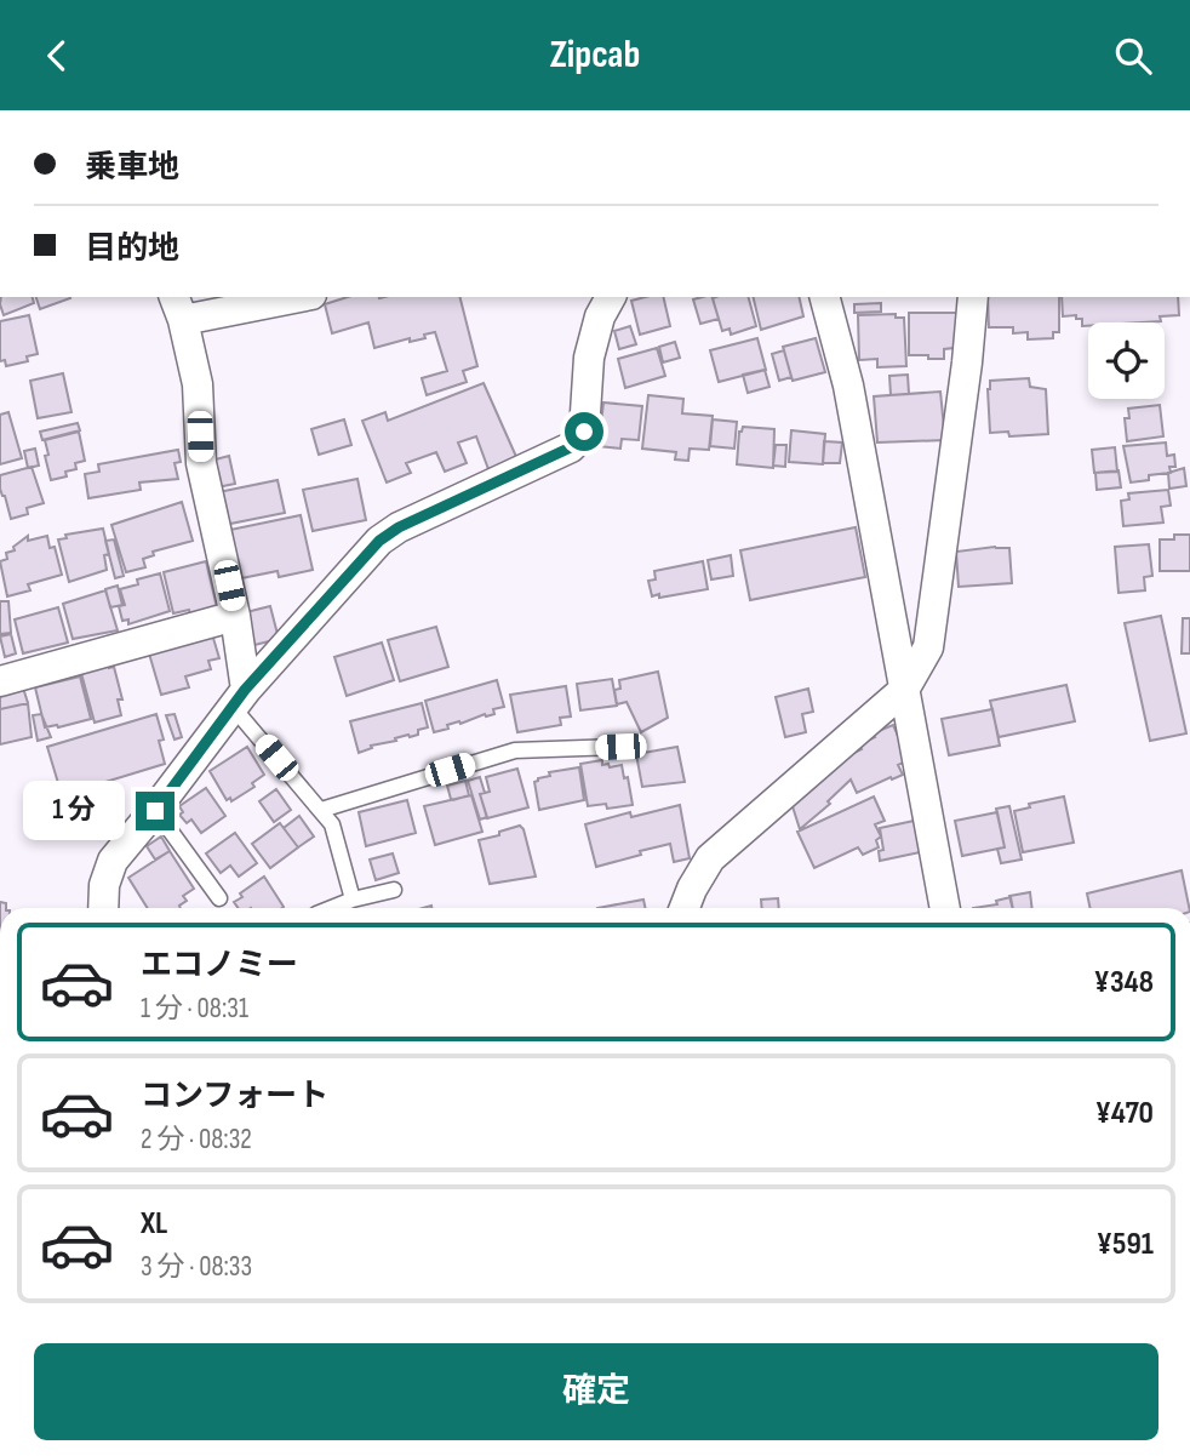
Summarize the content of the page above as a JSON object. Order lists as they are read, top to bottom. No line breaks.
{"page":{"header":"Zipcab","banner":["乗車地","目的地"],"bubble":"1 分","list":[{"name":"エコノミー","note":"1 分 · 08:31","value":"¥348"},{"name":"コンフォート","note":"2 分 · 08:32","value":"¥470"},{"name":"XL","note":"3 分 · 08:33","value":"¥591"}],"buttons":"確定"}}
